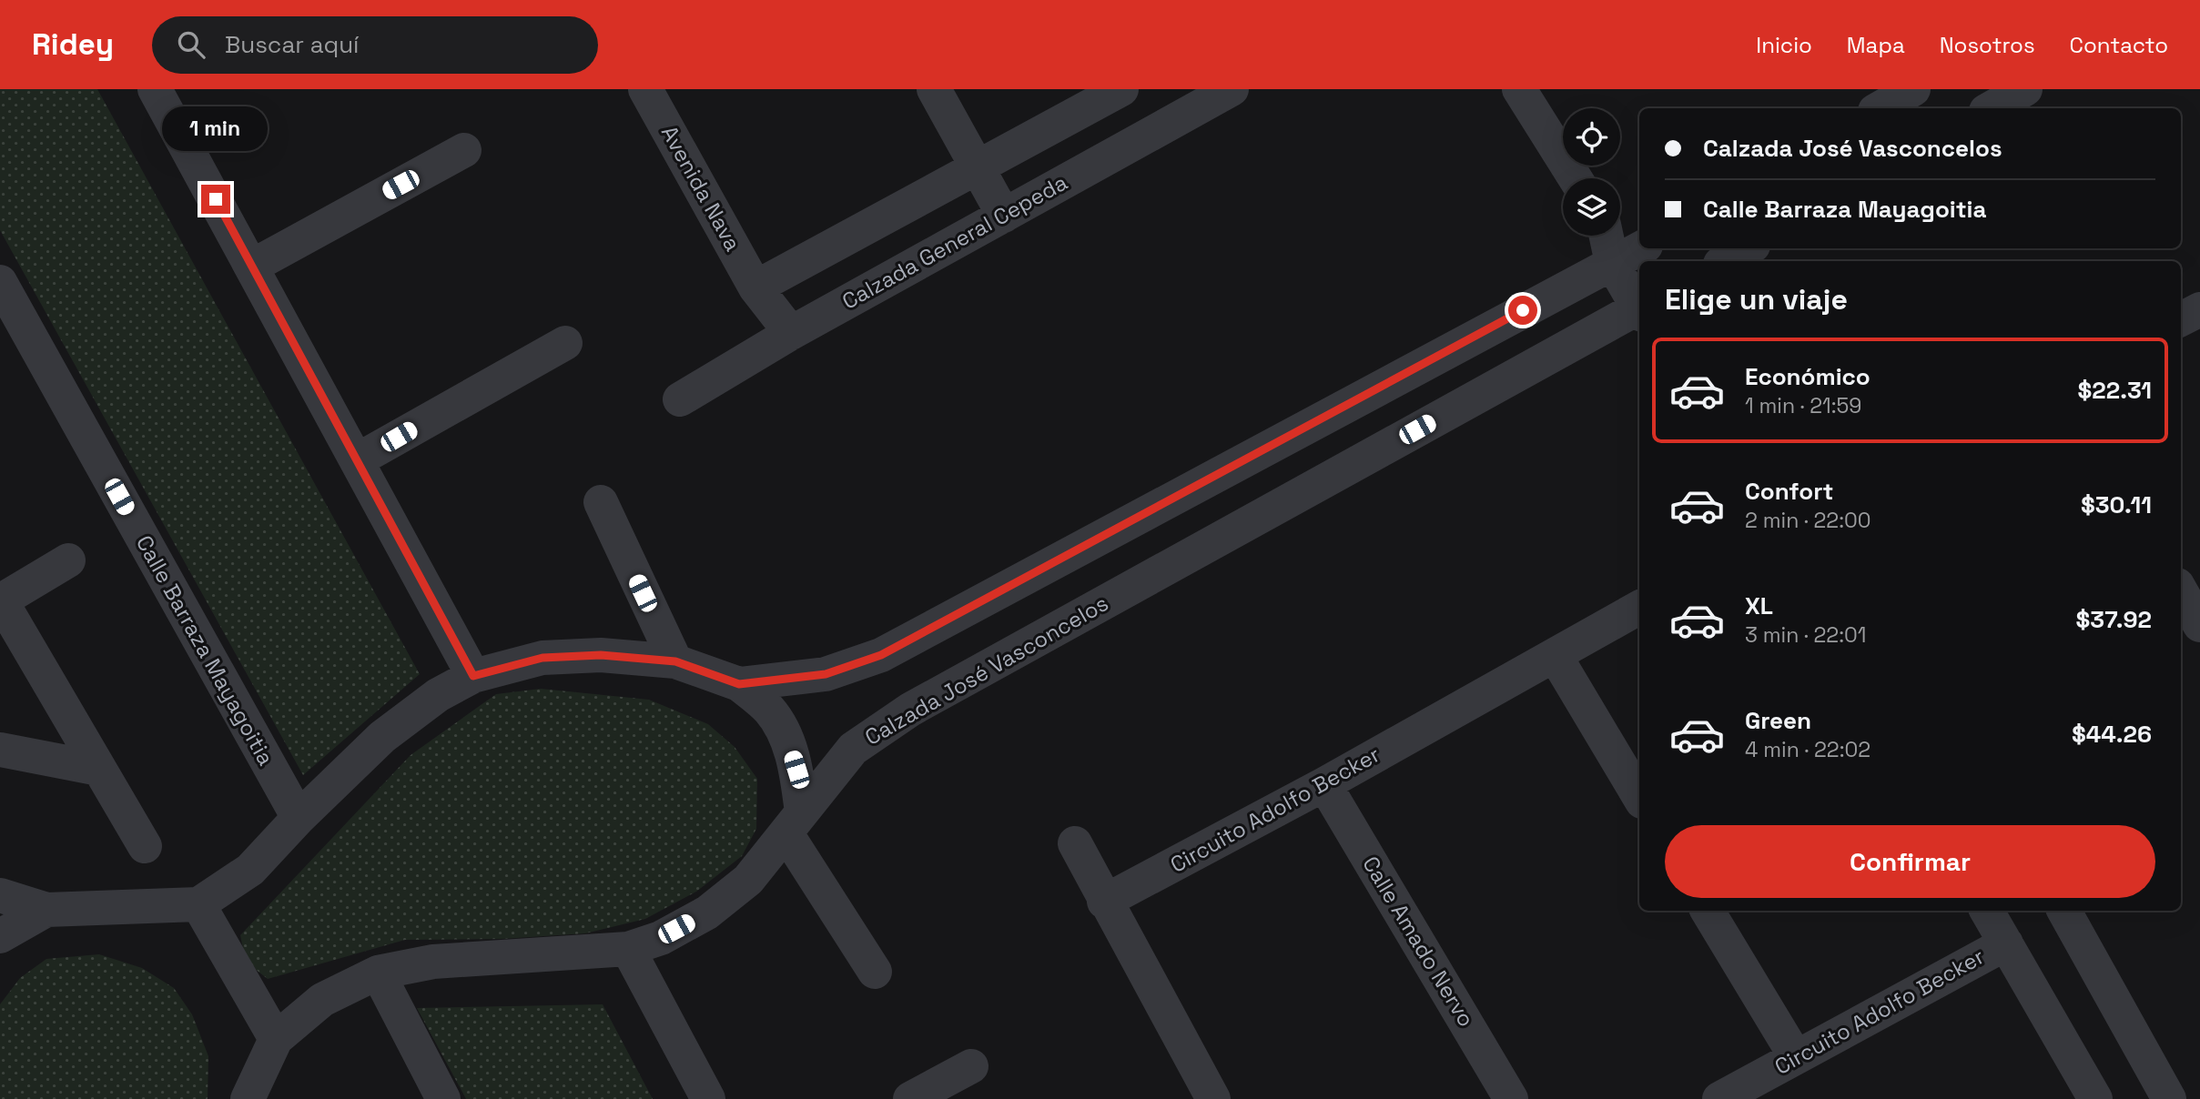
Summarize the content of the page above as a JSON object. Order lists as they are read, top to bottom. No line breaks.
{"streets":{"street":["Avenida Nava","Calzada General Cepeda","Calle Barraza Mayagoitia","Calzada José Vasconcelos","Circuito Adolfo Becker","Calle Amado Nervo"]},"crossings":[["Avenida Nava","Calzada General Cepeda"],["Circuito Adolfo Becker","Calle Amado Nervo"]],"page":{"header":"Ridey","search":"Buscar aquí","nav":["Inicio","Mapa","Nosotros","Contacto"],"bubble":"1 min","banner":["Calzada José Vasconcelos","Calle Barraza Mayagoitia"],"heading":"Elige un viaje","list":[{"name":"Económico","note":"1 min · 21:59","value":"$22.31"},{"name":"Confort","note":"2 min · 22:00","value":"$30.11"},{"name":"XL","note":"3 min · 22:01","value":"$37.92"},{"name":"Green","note":"4 min · 22:02","value":"$44.26"}],"buttons":"Confirmar"}}
